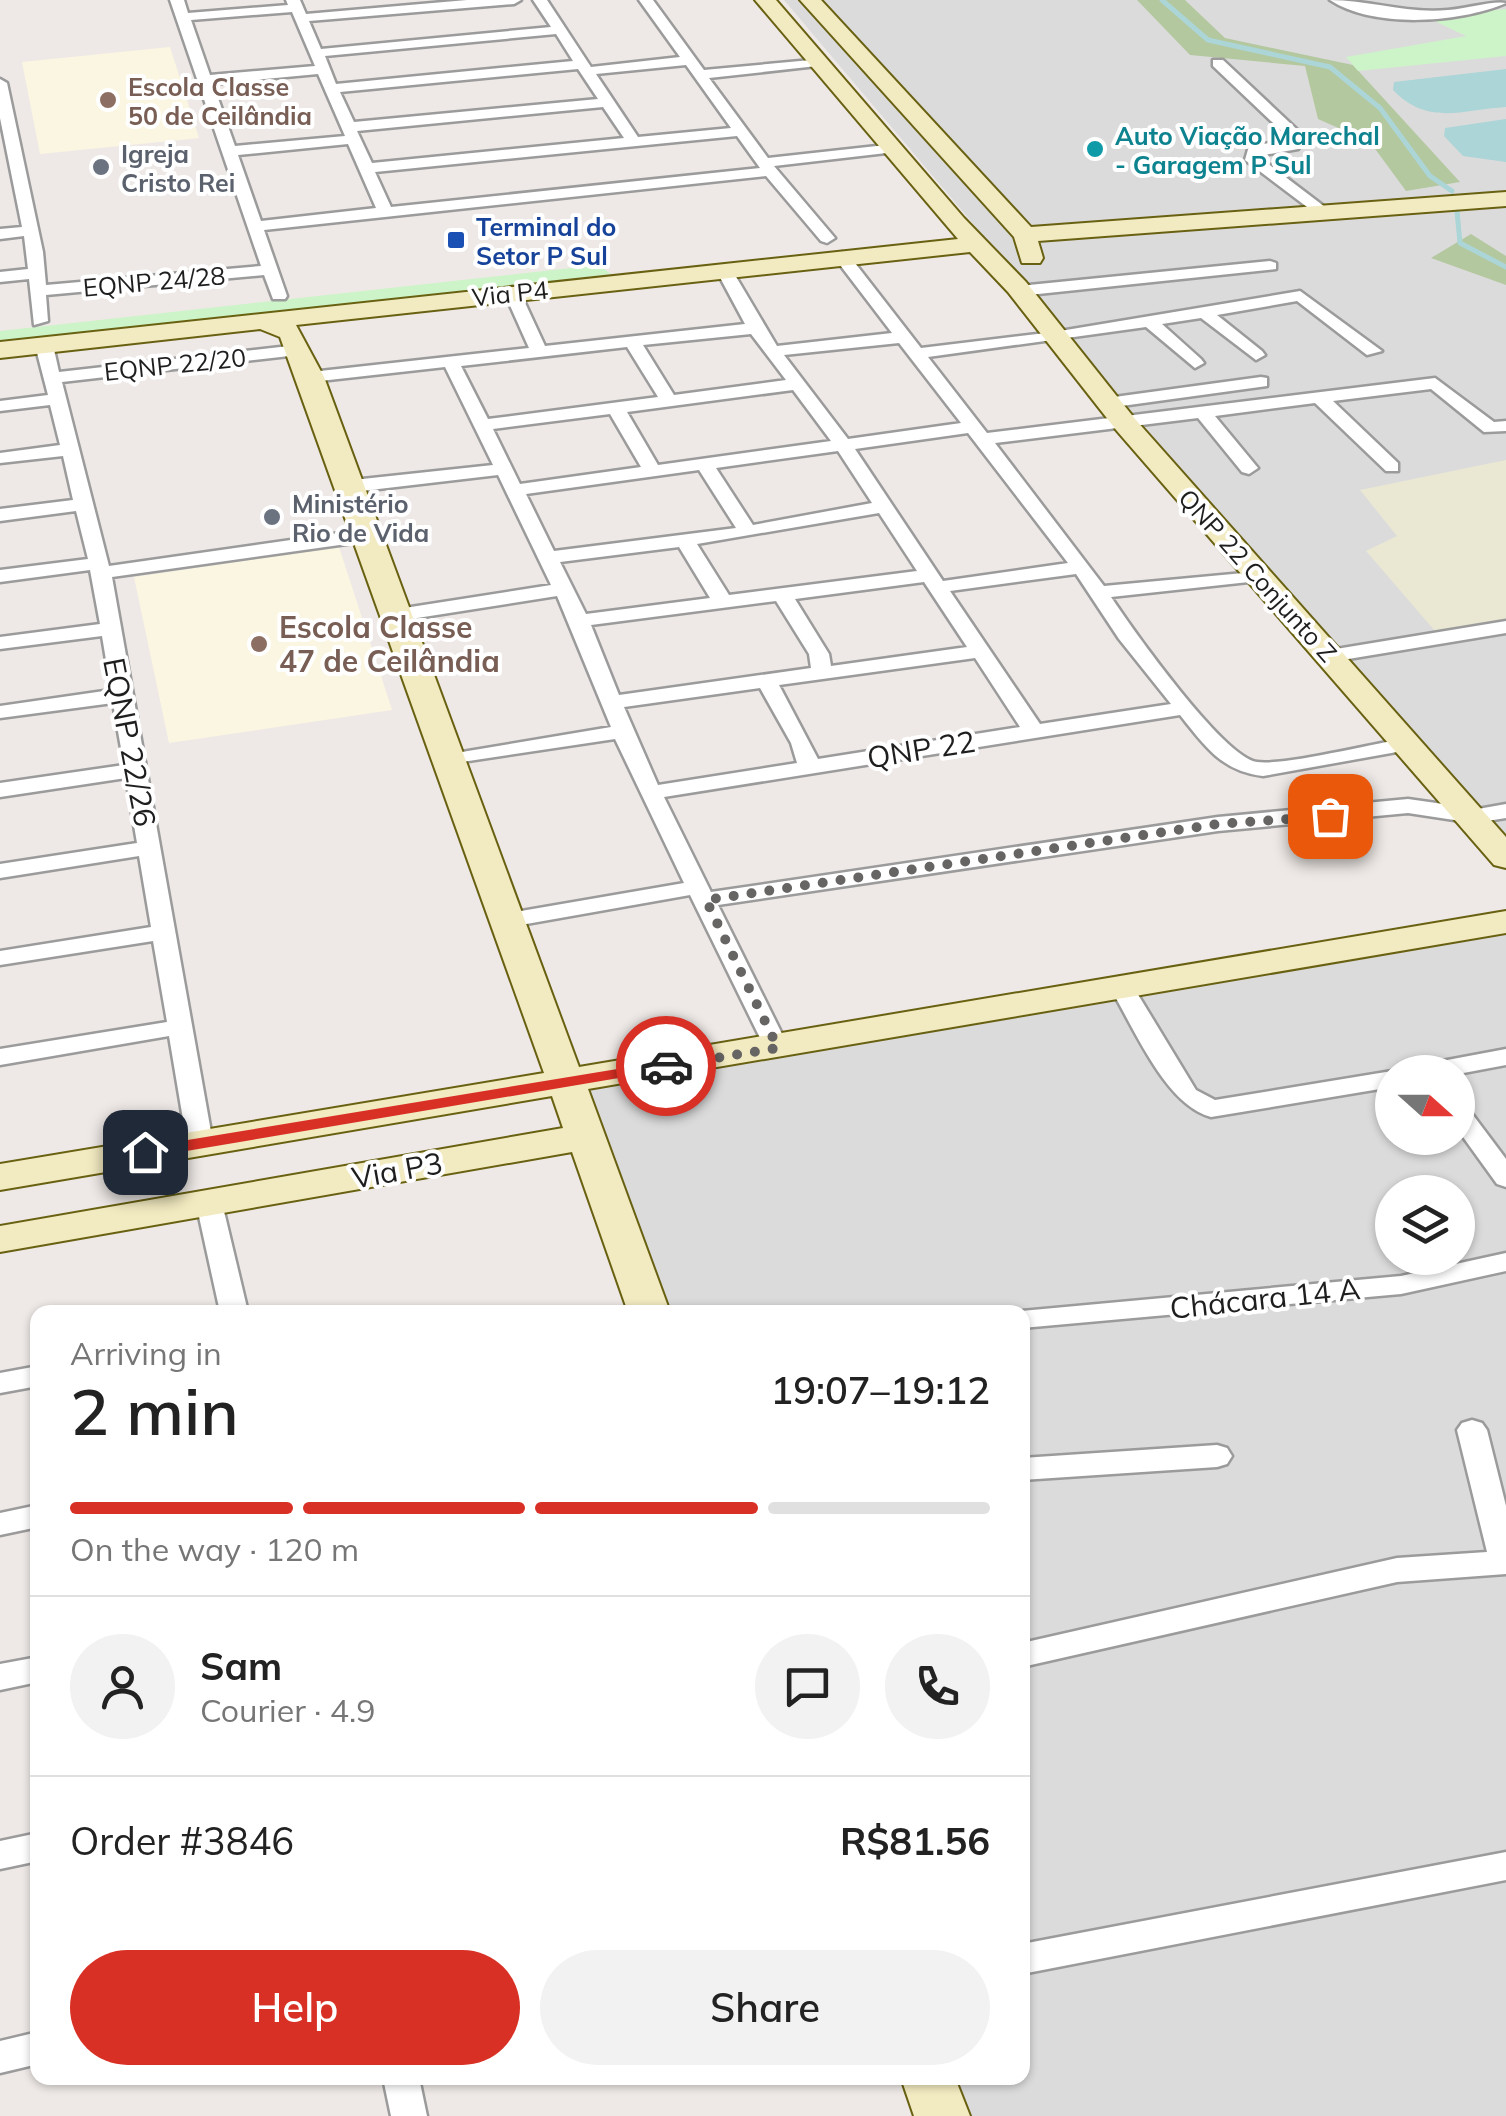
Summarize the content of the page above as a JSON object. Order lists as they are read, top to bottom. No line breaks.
{"streets":{"street":["EQNP 24/28","Via P4","EQNP 22/20","QNP 22 Conjunto Z","EQNP 22/26","QNP 22","Via P3","Chácara 14 A"]},"crossings":[["EQNP 24/28","Via P4"],["EQNP 24/28","EQNP 22/26"],["Via P4","EQNP 22/20"],["Via P4","QNP 22 Conjunto Z"],["Via P4","EQNP 22/26"],["EQNP 22/20","EQNP 22/26"],["EQNP 22/26","Via P3"]],"places":{"other":["Escola Classe 50 de Ceilândia","Auto Viação Marechal - Garagem P Sul","Igreja Cristo Rei","Ministério Rio de Vida","Escola Classe 47 de Ceilândia"],"transit":["Terminal do Setor P Sul"]},"north":"right","page":{"heading":["2 min","Arriving in","19:07–19:12"],"panel":["Sam","Courier · 4.9","Order #3846","R$81.56"],"bar":"On the way · 120 m","buttons":["Help","Share"]}}
